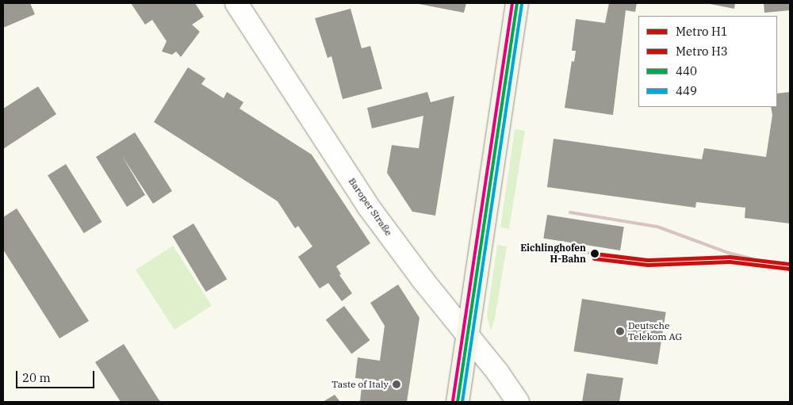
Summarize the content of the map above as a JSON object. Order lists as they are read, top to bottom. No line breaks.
{"streets":{"street":["Baroper Straße"]},"places":["Eichlinghofen H-Bahn","Deutsche Telekom AG","Taste of Italy"],"lines":["transit line 440","transit line 449","metro line H1","metro line H3"],"legend":["Metro H1","Metro H3","440","449"],"scale_bar":"20 m"}
